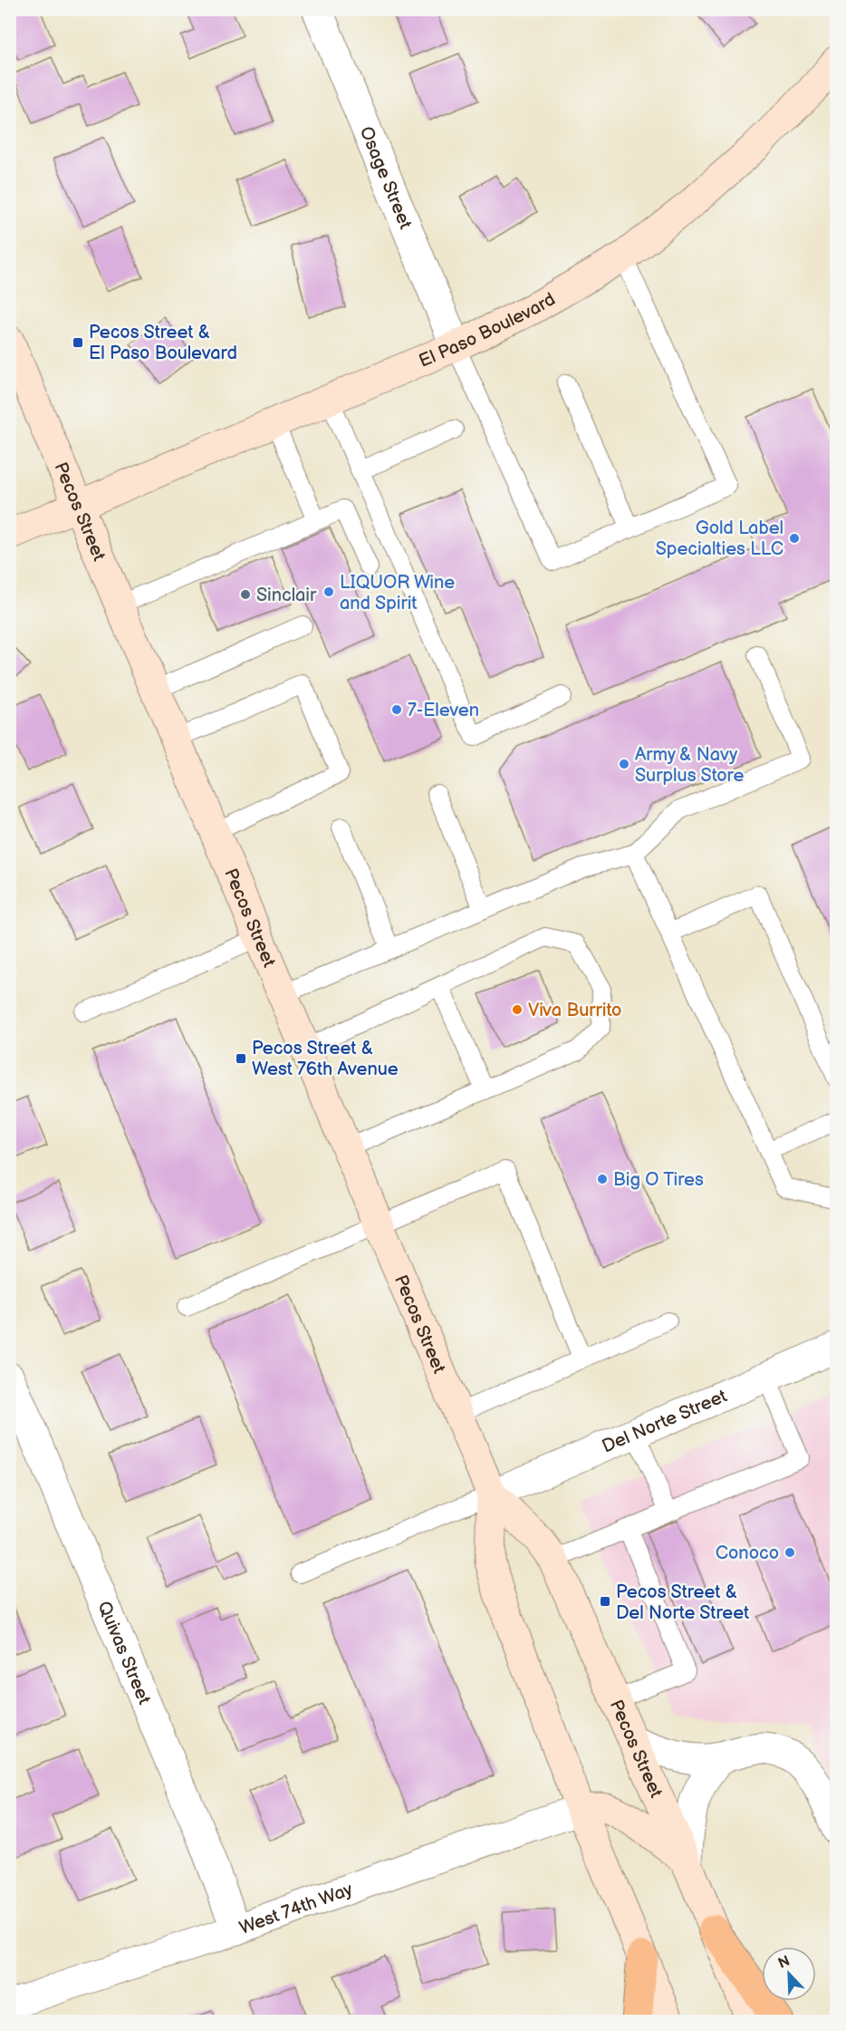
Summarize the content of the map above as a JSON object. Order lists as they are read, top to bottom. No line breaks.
{"streets":{"main road":["El Paso Boulevard","Pecos Street"],"street":["Osage Street","Del Norte Street","Quivas Street","West 74th Way"]},"crossings":[["Osage Street","El Paso Boulevard"],["El Paso Boulevard","Pecos Street"],["Pecos Street","Del Norte Street"],["Pecos Street","West 74th Way"],["Quivas Street","West 74th Way"]],"places":{"transit":["Pecos Street & El Paso Boulevard","Pecos Street & West 76th Avenue","Pecos Street & Del Norte Street"],"other":["Gold Label Specialties LLC","LIQUOR Wine and Spirit","Sinclair","7-Eleven","Army & Navy Surplus Store","Viva Burrito","Big O Tires","Conoco"]},"north":"top left"}
